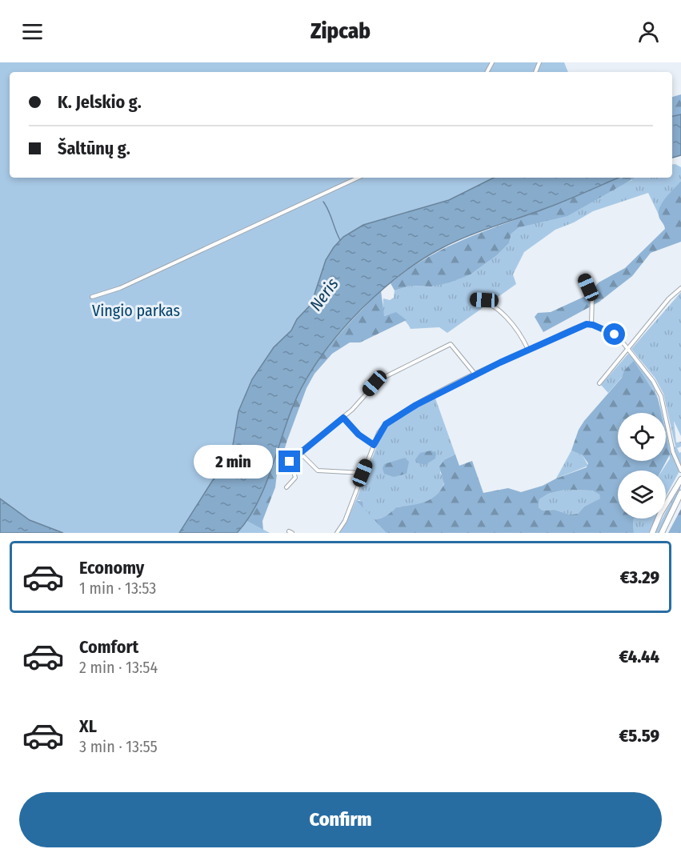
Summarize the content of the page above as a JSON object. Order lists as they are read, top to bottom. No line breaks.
{"water":["Neris"],"parks":["Vingio parkas"],"page":{"header":"Zipcab","banner":["K. Jelskio g.","Šaltūnų g."],"bubble":"2 min","list":[{"name":"Economy","note":"1 min · 13:53","value":"€3.29"},{"name":"Comfort","note":"2 min · 13:54","value":"€4.44"},{"name":"XL","note":"3 min · 13:55","value":"€5.59"}],"buttons":"Confirm"}}
